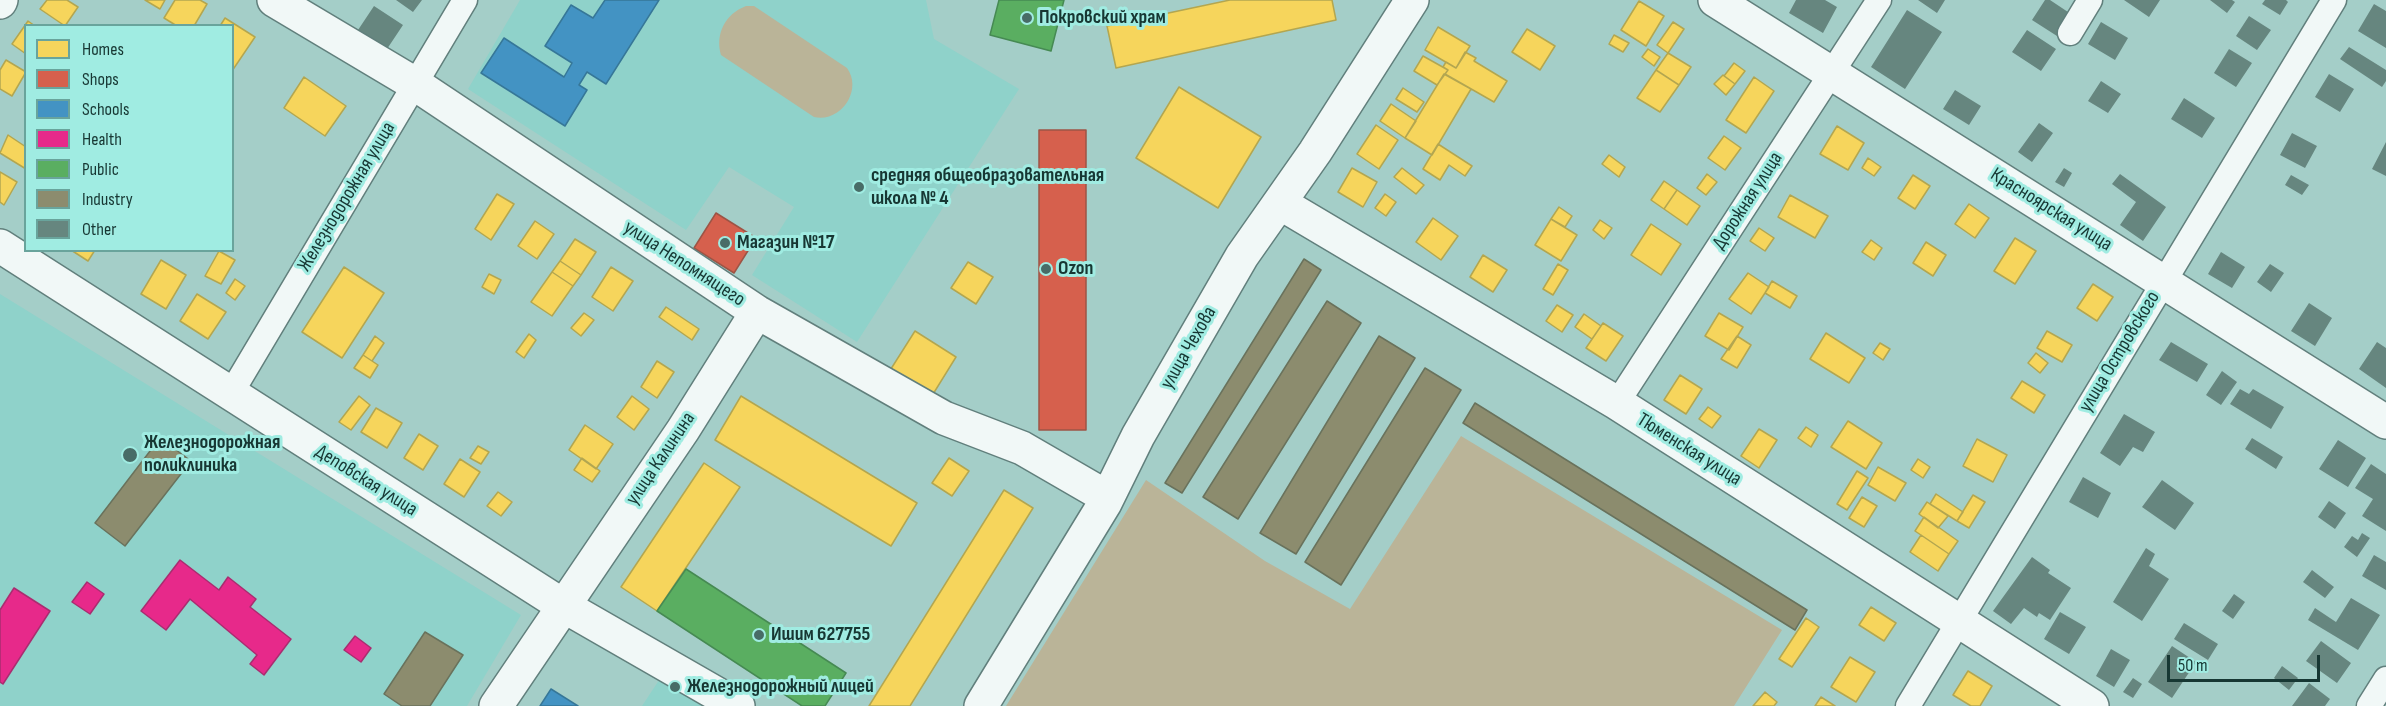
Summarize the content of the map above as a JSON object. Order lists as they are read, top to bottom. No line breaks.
{"streets":{"main road":["Красноярская улица","улица Непомнящего","улица Чехова","Тюменская улица","улица Калинина","Деповская улица"],"street":["Железнодорожная улица","Дорожная улица","улица Островского"]},"crossings":[["Железнодорожная улица","улица Непомнящего"],["Железнодорожная улица","Деповская улица"],["Дорожная улица","Красноярская улица"],["Дорожная улица","Тюменская улица"],["Красноярская улица","улица Островского"],["улица Непомнящего","улица Чехова"],["улица Непомнящего","улица Калинина"],["улица Чехова","Тюменская улица"],["улица Островского","Тюменская улица"],["улица Калинина","Деповская улица"]],"places":["Покровский храм","средняя общеобразовательная школа № 4","Магазин №17","Ozon","Железнодорожная поликлиника","Ишим 627755","Железнодорожный лицей"],"legend":["Homes","Shops","Schools","Health","Public","Industry","Other"],"scale_bar":"50 m"}
